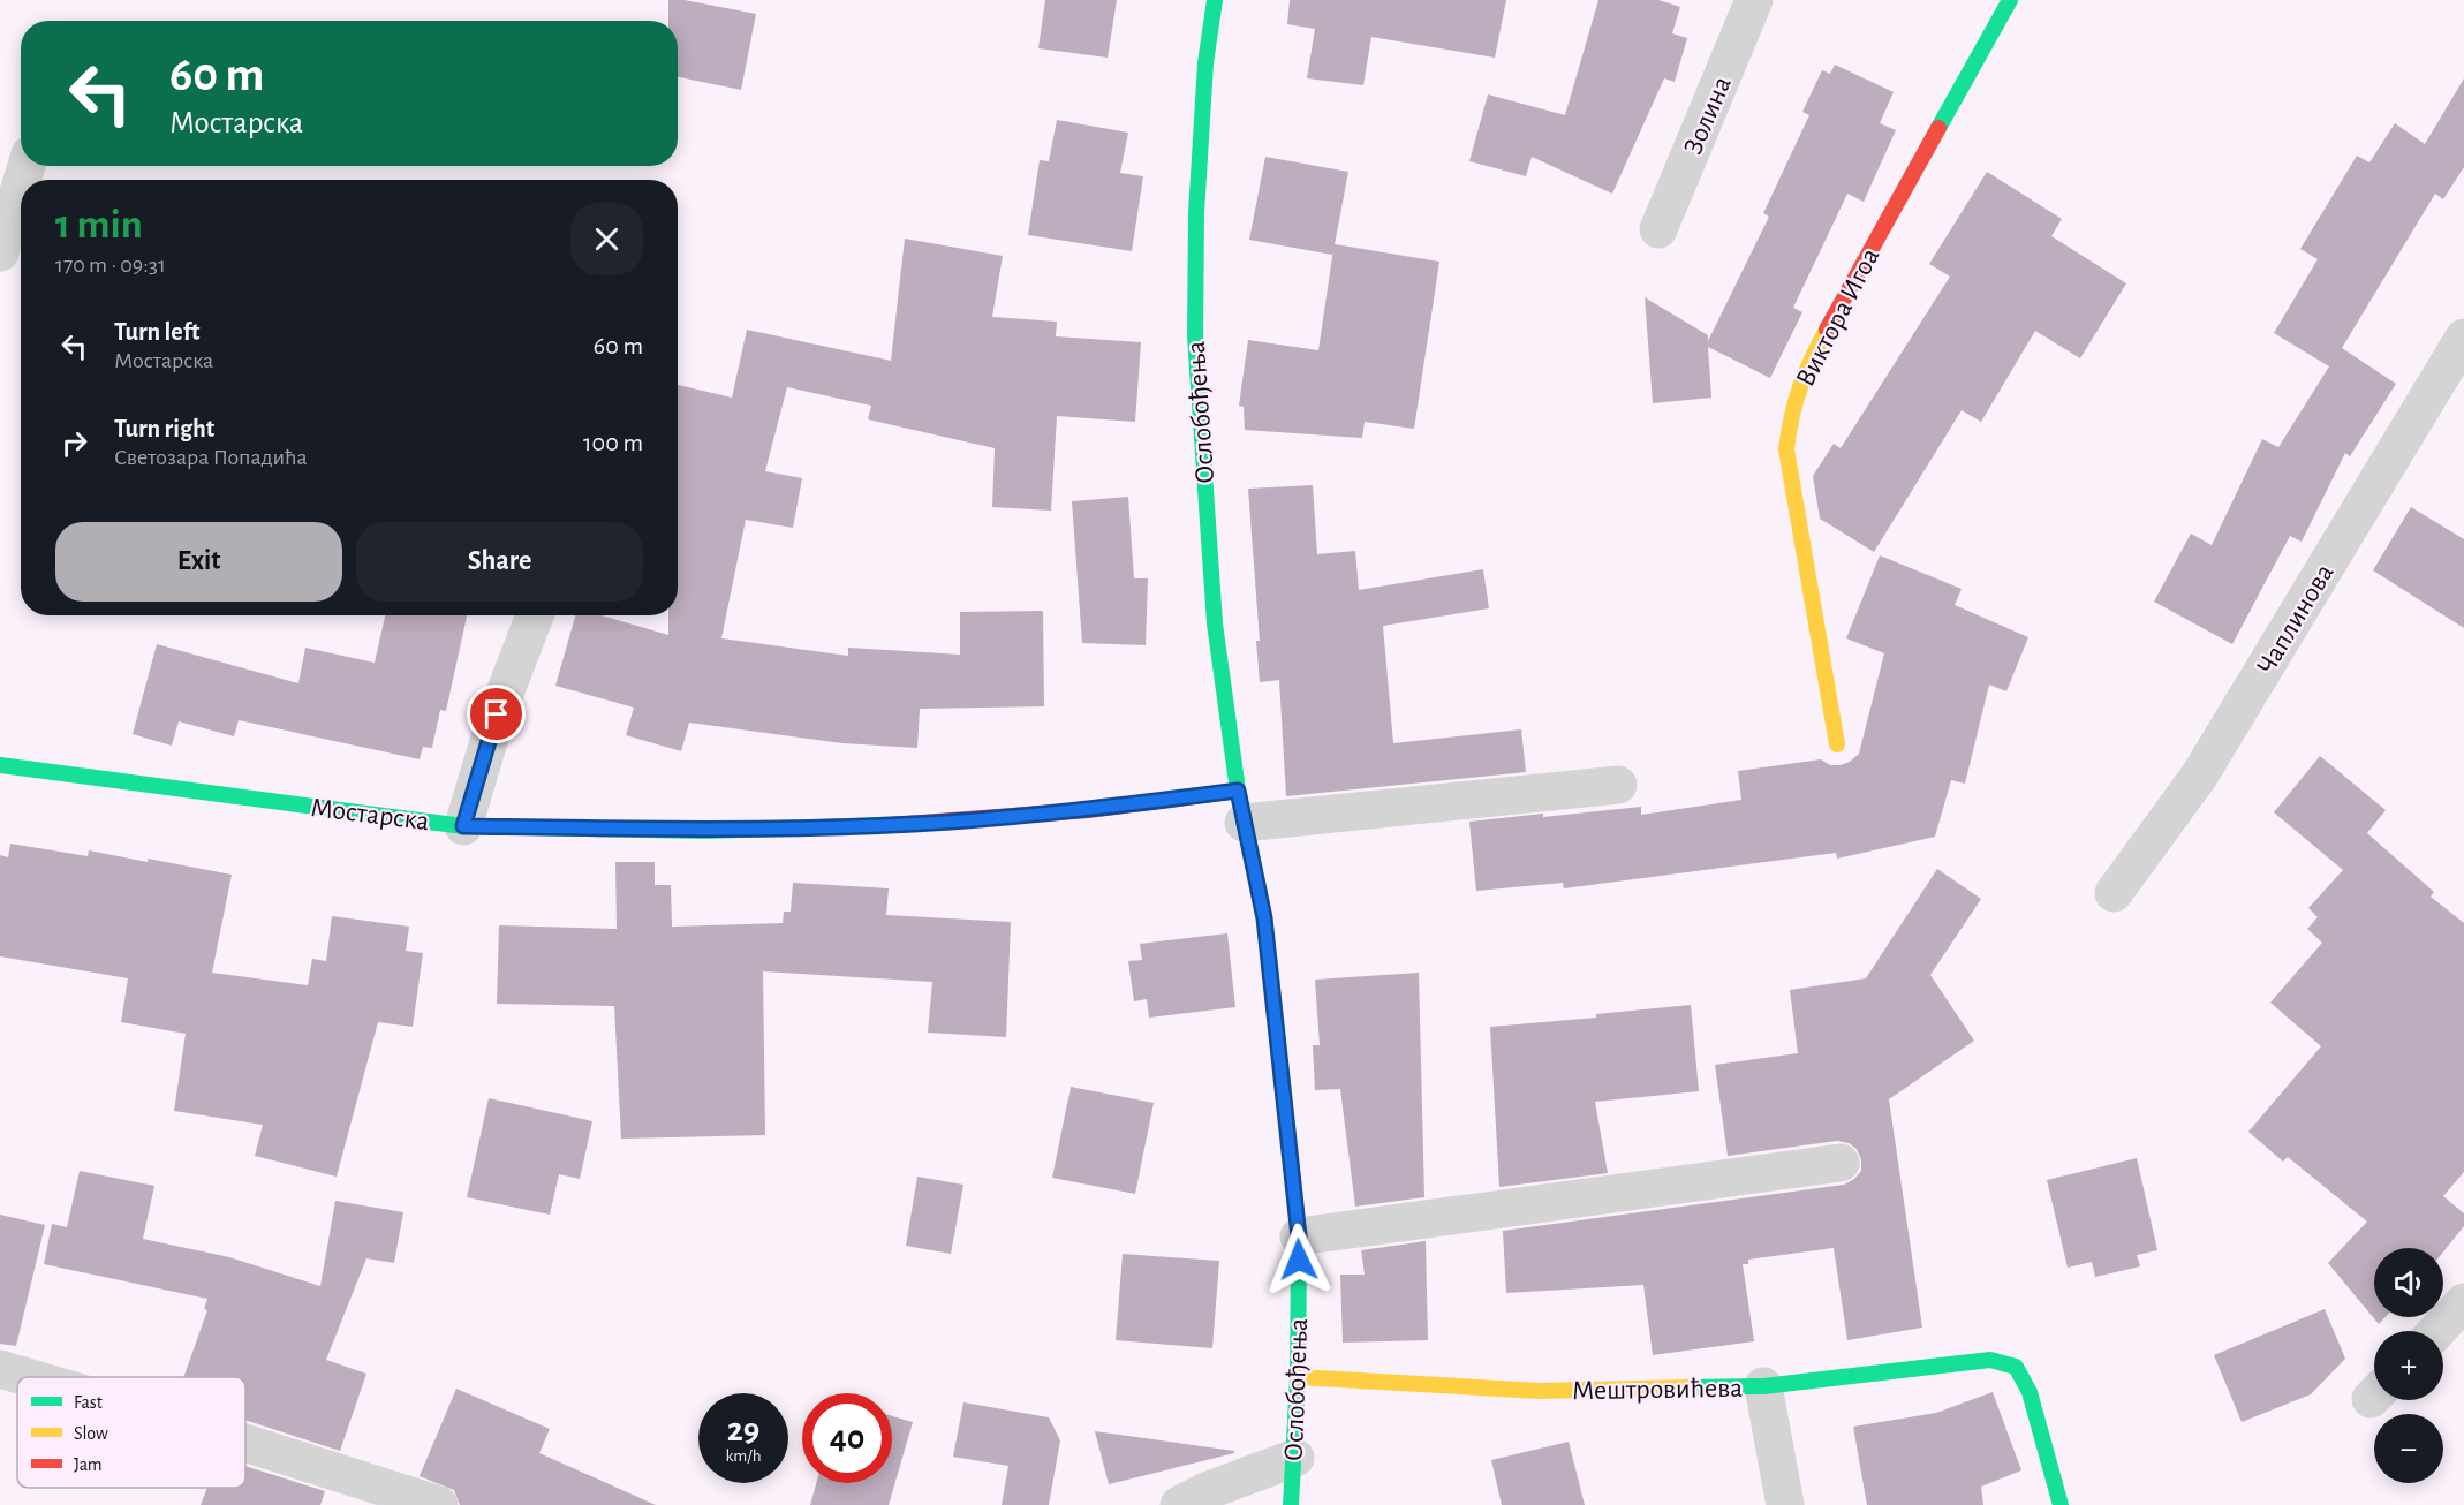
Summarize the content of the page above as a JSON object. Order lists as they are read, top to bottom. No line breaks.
{"streets":{"street":["Золина","Виктора Игоа","Ослобођења","Чаплинова","Мостарска","Мештровићева"]},"crossings":[["Ослобођења","Мостарска"],["Ослобођења","Мештровићева"]],"legend":["Fast","Slow","Jam"],"page":{"turn":["60 m","Мостарска"],"heading":["1 min","170 m · 09:31"],"list":[{"name":"Turn left","note":"Мостарска","value":"60 m"},{"name":"Turn right","note":"Светозара Попадића","value":"100 m"}],"buttons":["Exit","Share"],"map_buttons":["+","−"],"speed":"29 km/h","limit":"40"}}
